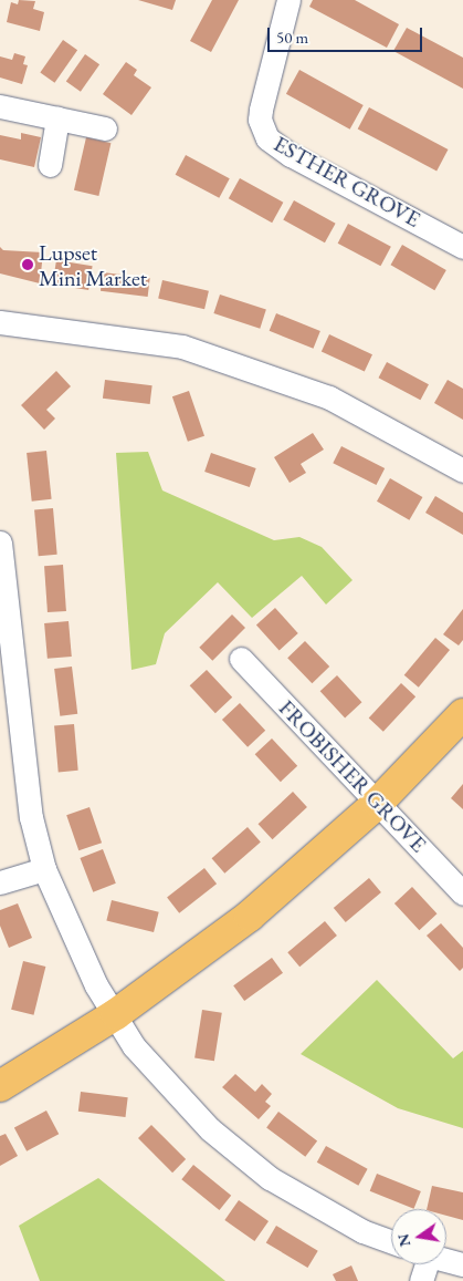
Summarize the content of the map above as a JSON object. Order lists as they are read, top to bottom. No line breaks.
{"streets":{"street":["ESTHER GROVE","FROBISHER GROVE"]},"places":["Lupset Mini Market"],"scale_bar":"50 m","north":"left"}
